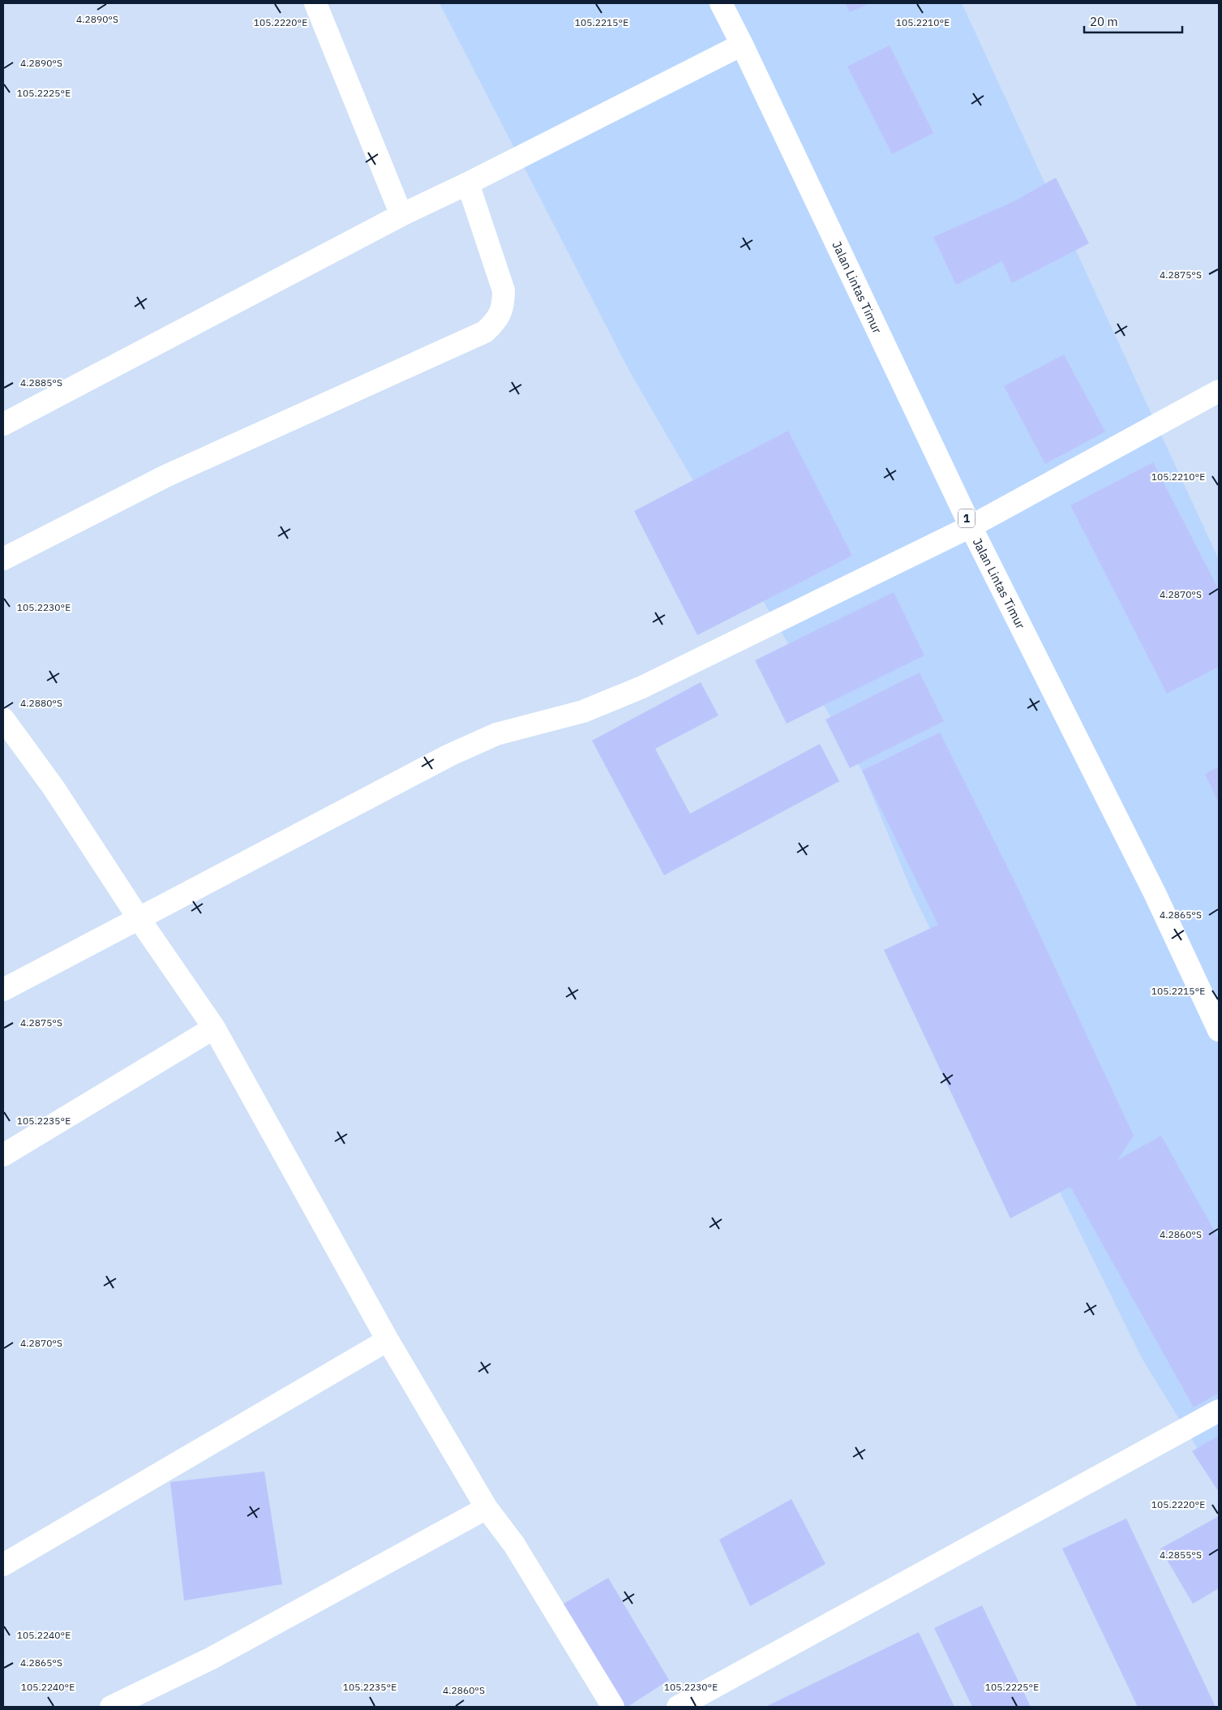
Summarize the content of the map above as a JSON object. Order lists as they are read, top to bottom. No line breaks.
{"streets":{"main road":["Jalan Lintas Timur","1"]},"scale_bar":"20 m","coordinates":["4.2890°S","105.2220°E","105.2215°E","105.2210°E","105.2225°E","4.2875°S","4.2885°S","4.2870°S","105.2230°E","4.2880°S","4.2865°S","105.2235°E","4.2860°S","4.2855°S","105.2240°E"]}
